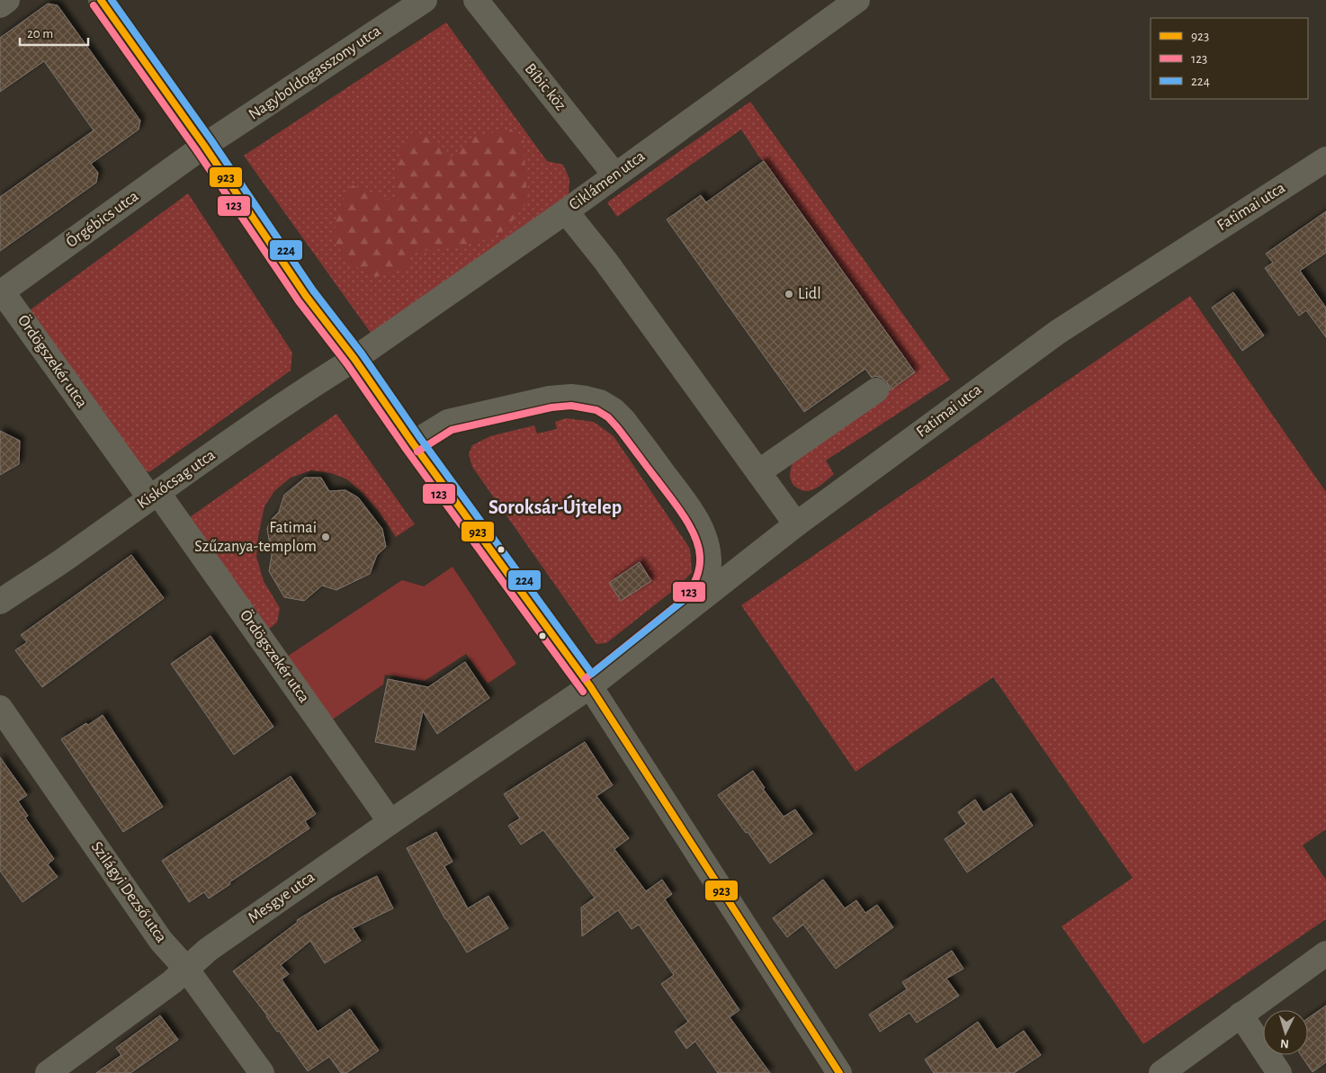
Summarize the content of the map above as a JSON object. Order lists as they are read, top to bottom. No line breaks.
{"streets":{"street":["Nagyboldogasszony utca","Bíbic köz","Ciklámen utca","Fatimai utca","Őrgébics utca","Ördögszekér utca","Kiskócsag utca","Szilágyi Dezső utca","Mesgye utca"]},"crossings":[["Nagyboldogasszony utca","Őrgébics utca"],["Bíbic köz","Ciklámen utca"],["Ciklámen utca","Kiskócsag utca"],["Fatimai utca","Mesgye utca"],["Őrgébics utca","Ördögszekér utca"],["Ördögszekér utca","Kiskócsag utca"],["Ördögszekér utca","Mesgye utca"],["Szilágyi Dezső utca","Mesgye utca"]],"districts":["Soroksár-Újtelep"],"places":["Lidl","Fatimai Szűzanya-templom"],"lines":["transit line 923","transit line 224","transit line 123"],"legend":["923","123","224"],"scale_bar":"20 m","north":"bottom"}
